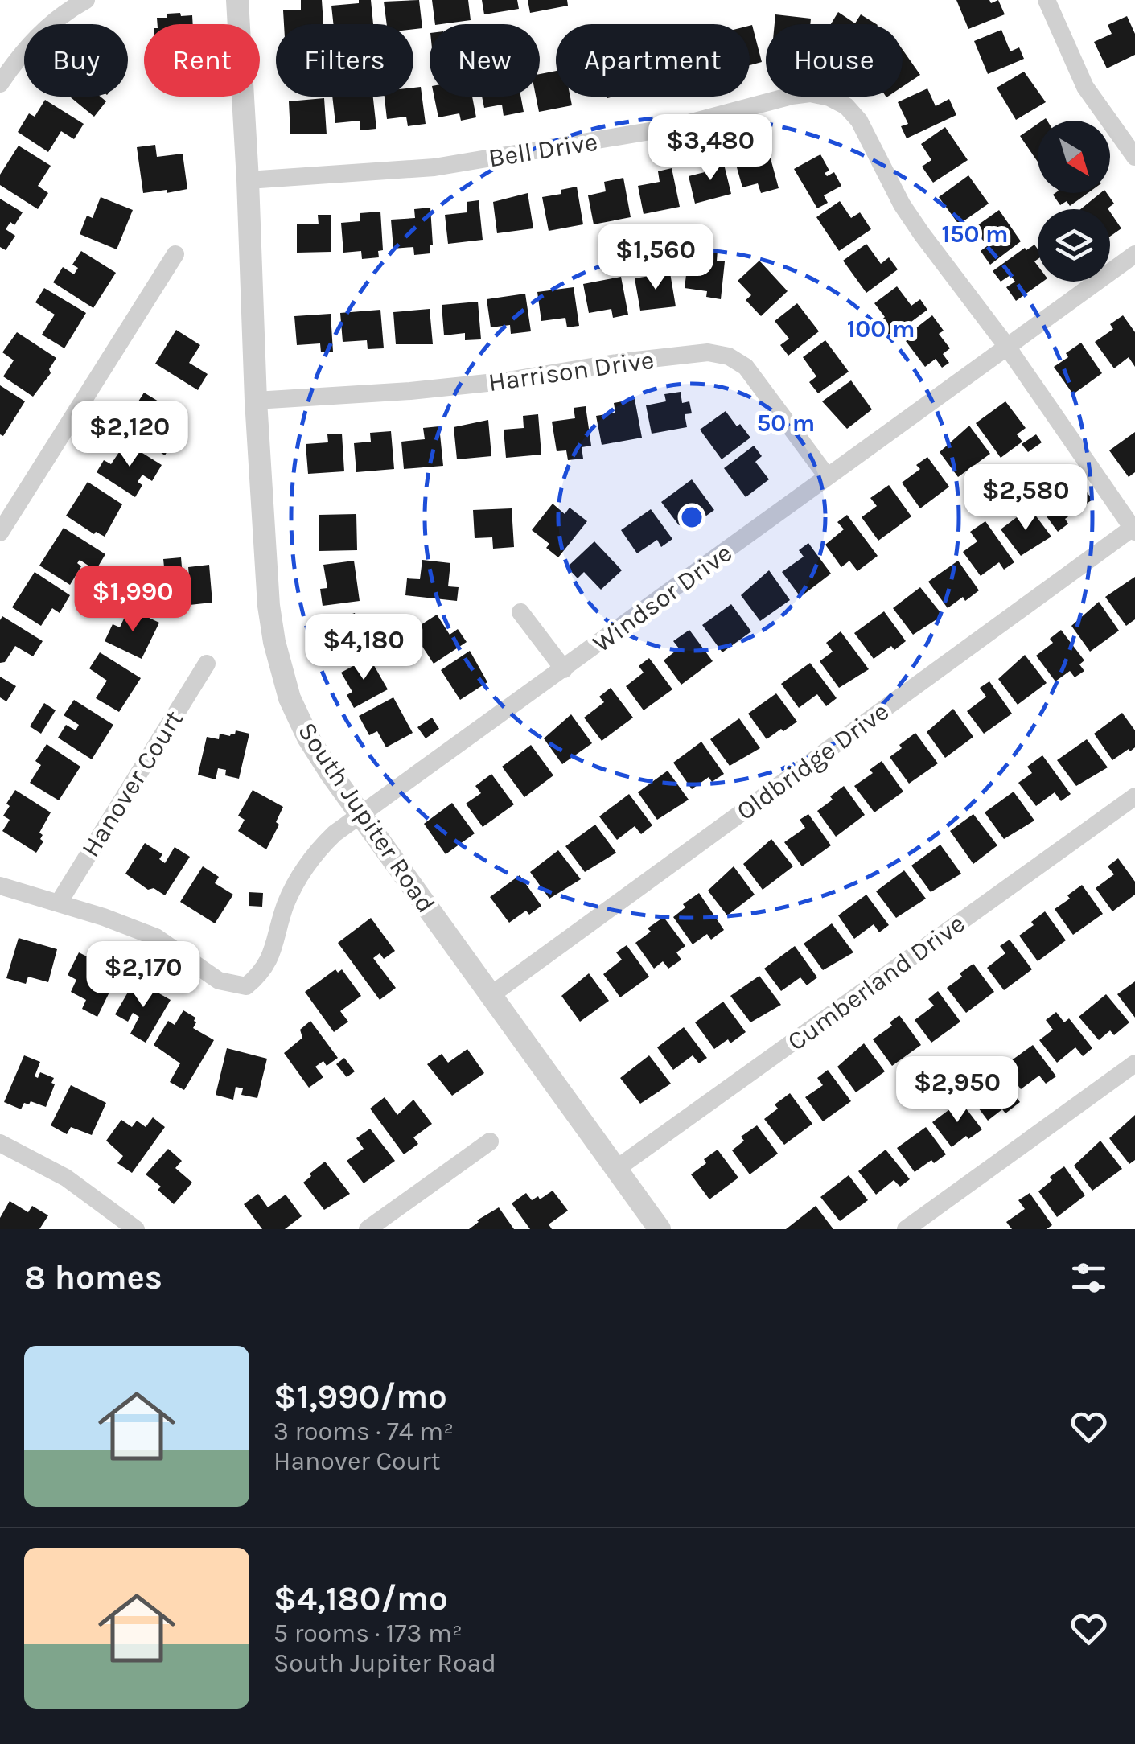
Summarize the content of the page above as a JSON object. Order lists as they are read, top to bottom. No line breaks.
{"streets":{"street":["Bell Drive","Harrison Drive","Windsor Drive","Oldbridge Drive","Hanover Court","South Jupiter Road","Cumberland Drive"]},"crossings":[["Bell Drive","Windsor Drive"],["Bell Drive","Oldbridge Drive"],["Bell Drive","South Jupiter Road"],["Harrison Drive","Windsor Drive"],["Harrison Drive","South Jupiter Road"],["Windsor Drive","Hanover Court"],["Windsor Drive","South Jupiter Road"],["Oldbridge Drive","South Jupiter Road"],["South Jupiter Road","Cumberland Drive"]],"north":"bottom right","page":{"chip":["Buy","Rent","Filters","New","Apartment","House"],"price":["$3,480","$1,560","$2,120","$2,580","$1,990","$4,180","$2,170","$2,950"],"heading":"8 homes","list":[{"name":"$1,990/mo","note":"3 rooms · 74 m² · Hanover Court"},{"name":"$4,180/mo","note":"5 rooms · 173 m² · South Jupiter Road"}]},"rings":["150 m","100 m","50 m"]}
